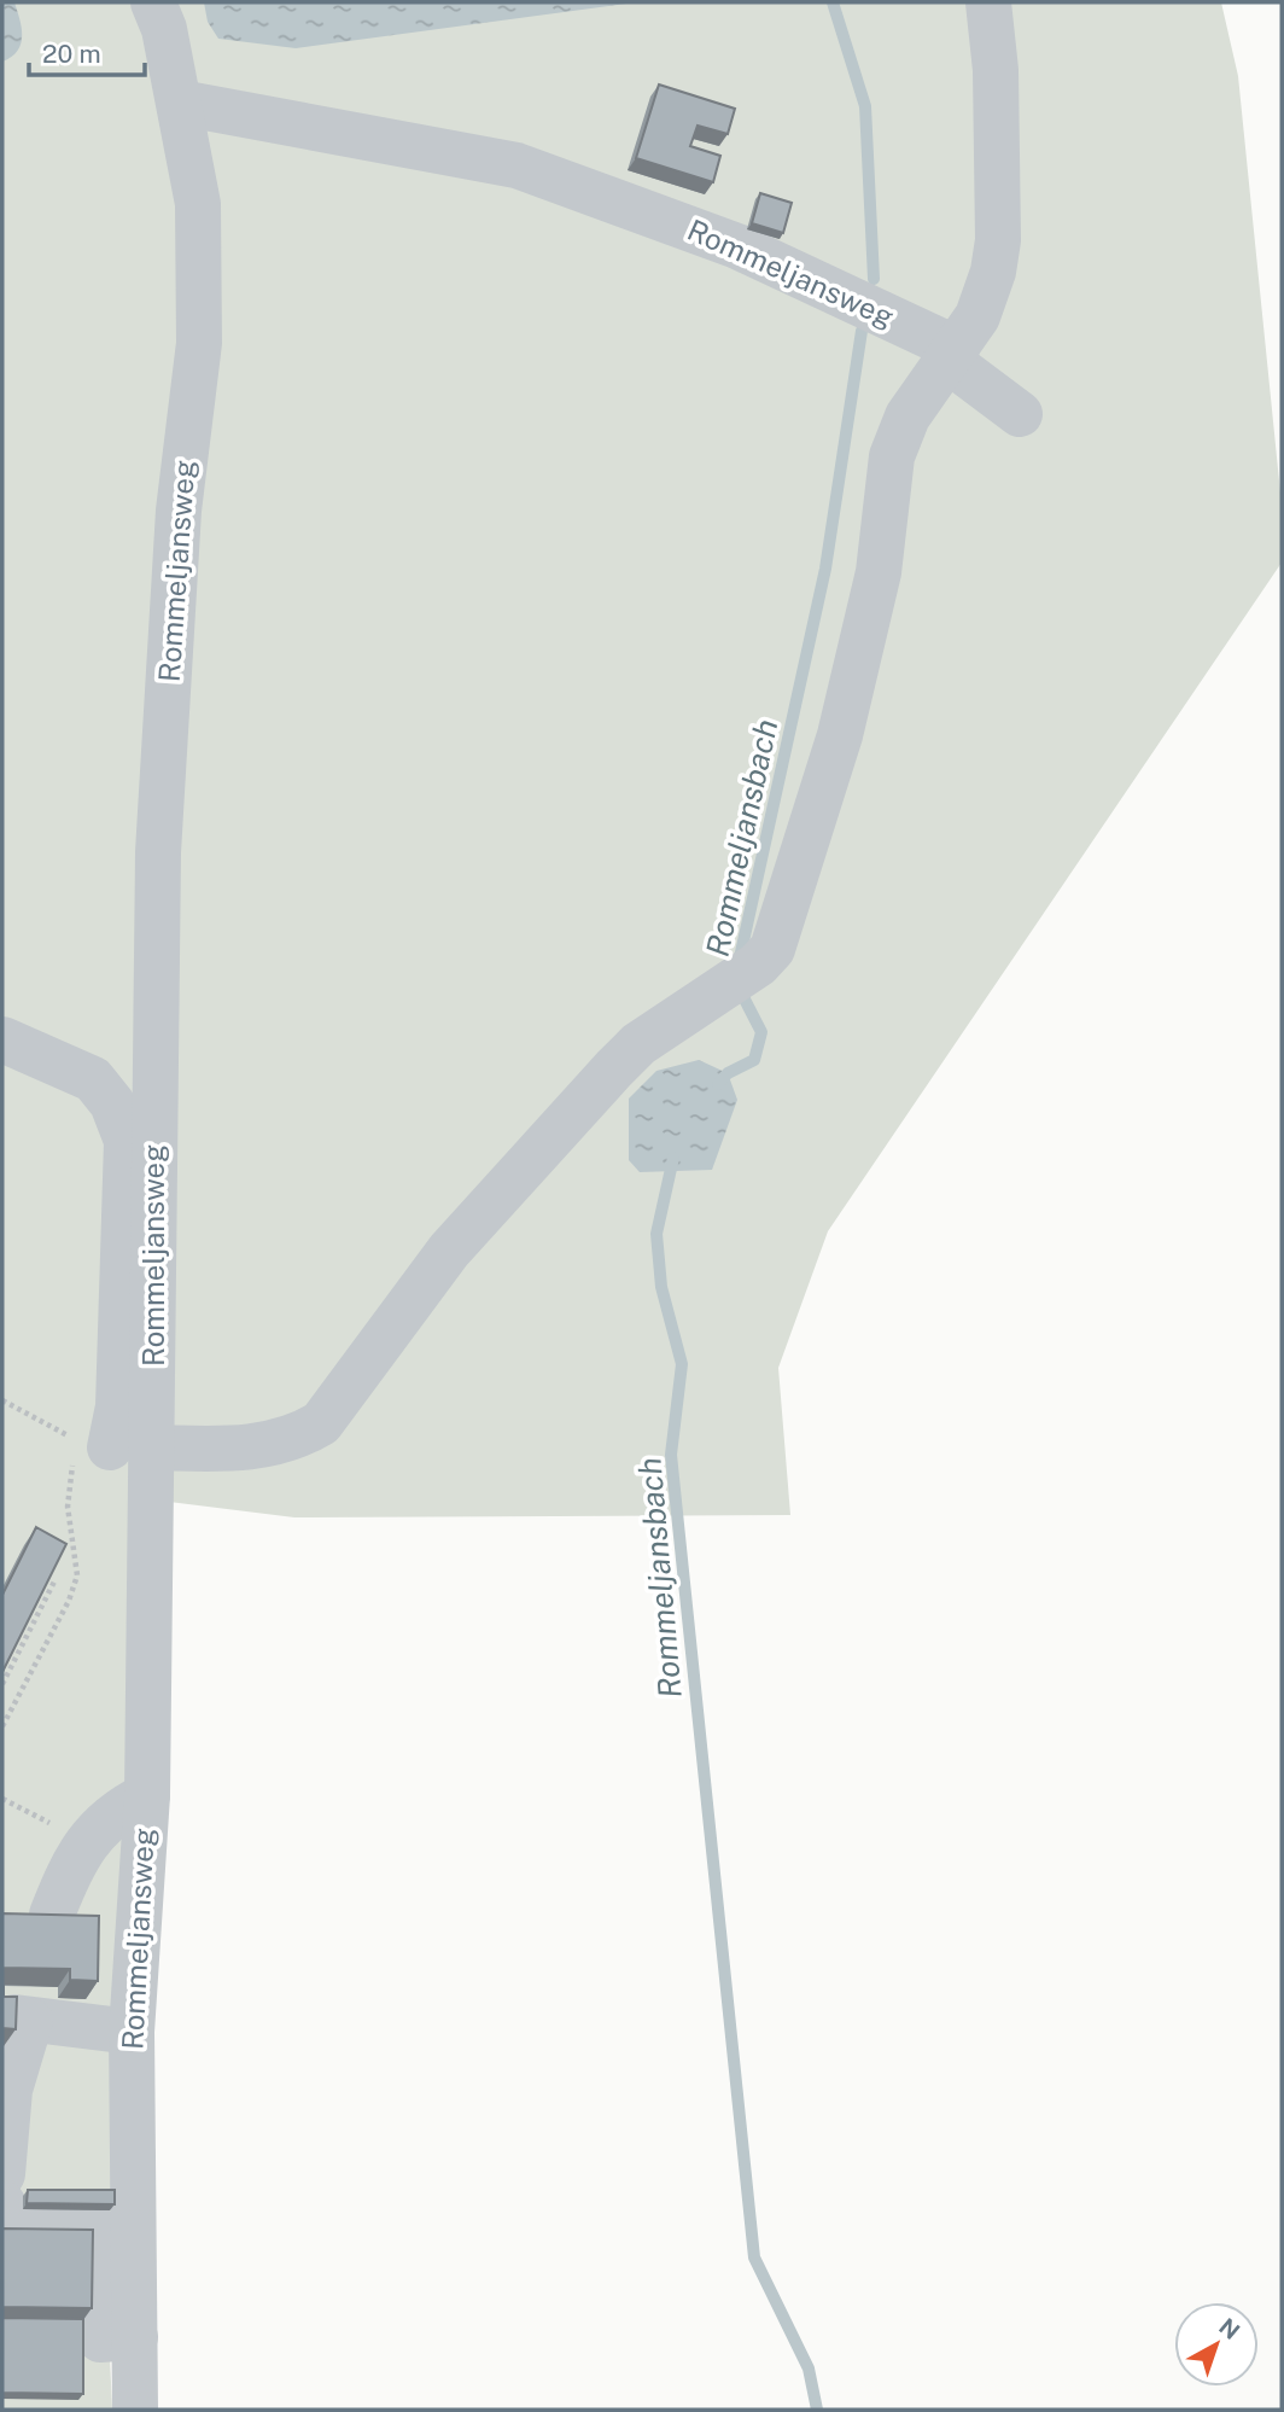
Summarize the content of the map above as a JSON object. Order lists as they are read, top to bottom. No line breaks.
{"streets":{"street":["Rommeljansweg"]},"water":["Rommeljansbach"],"scale_bar":"20 m","north":"top right"}
